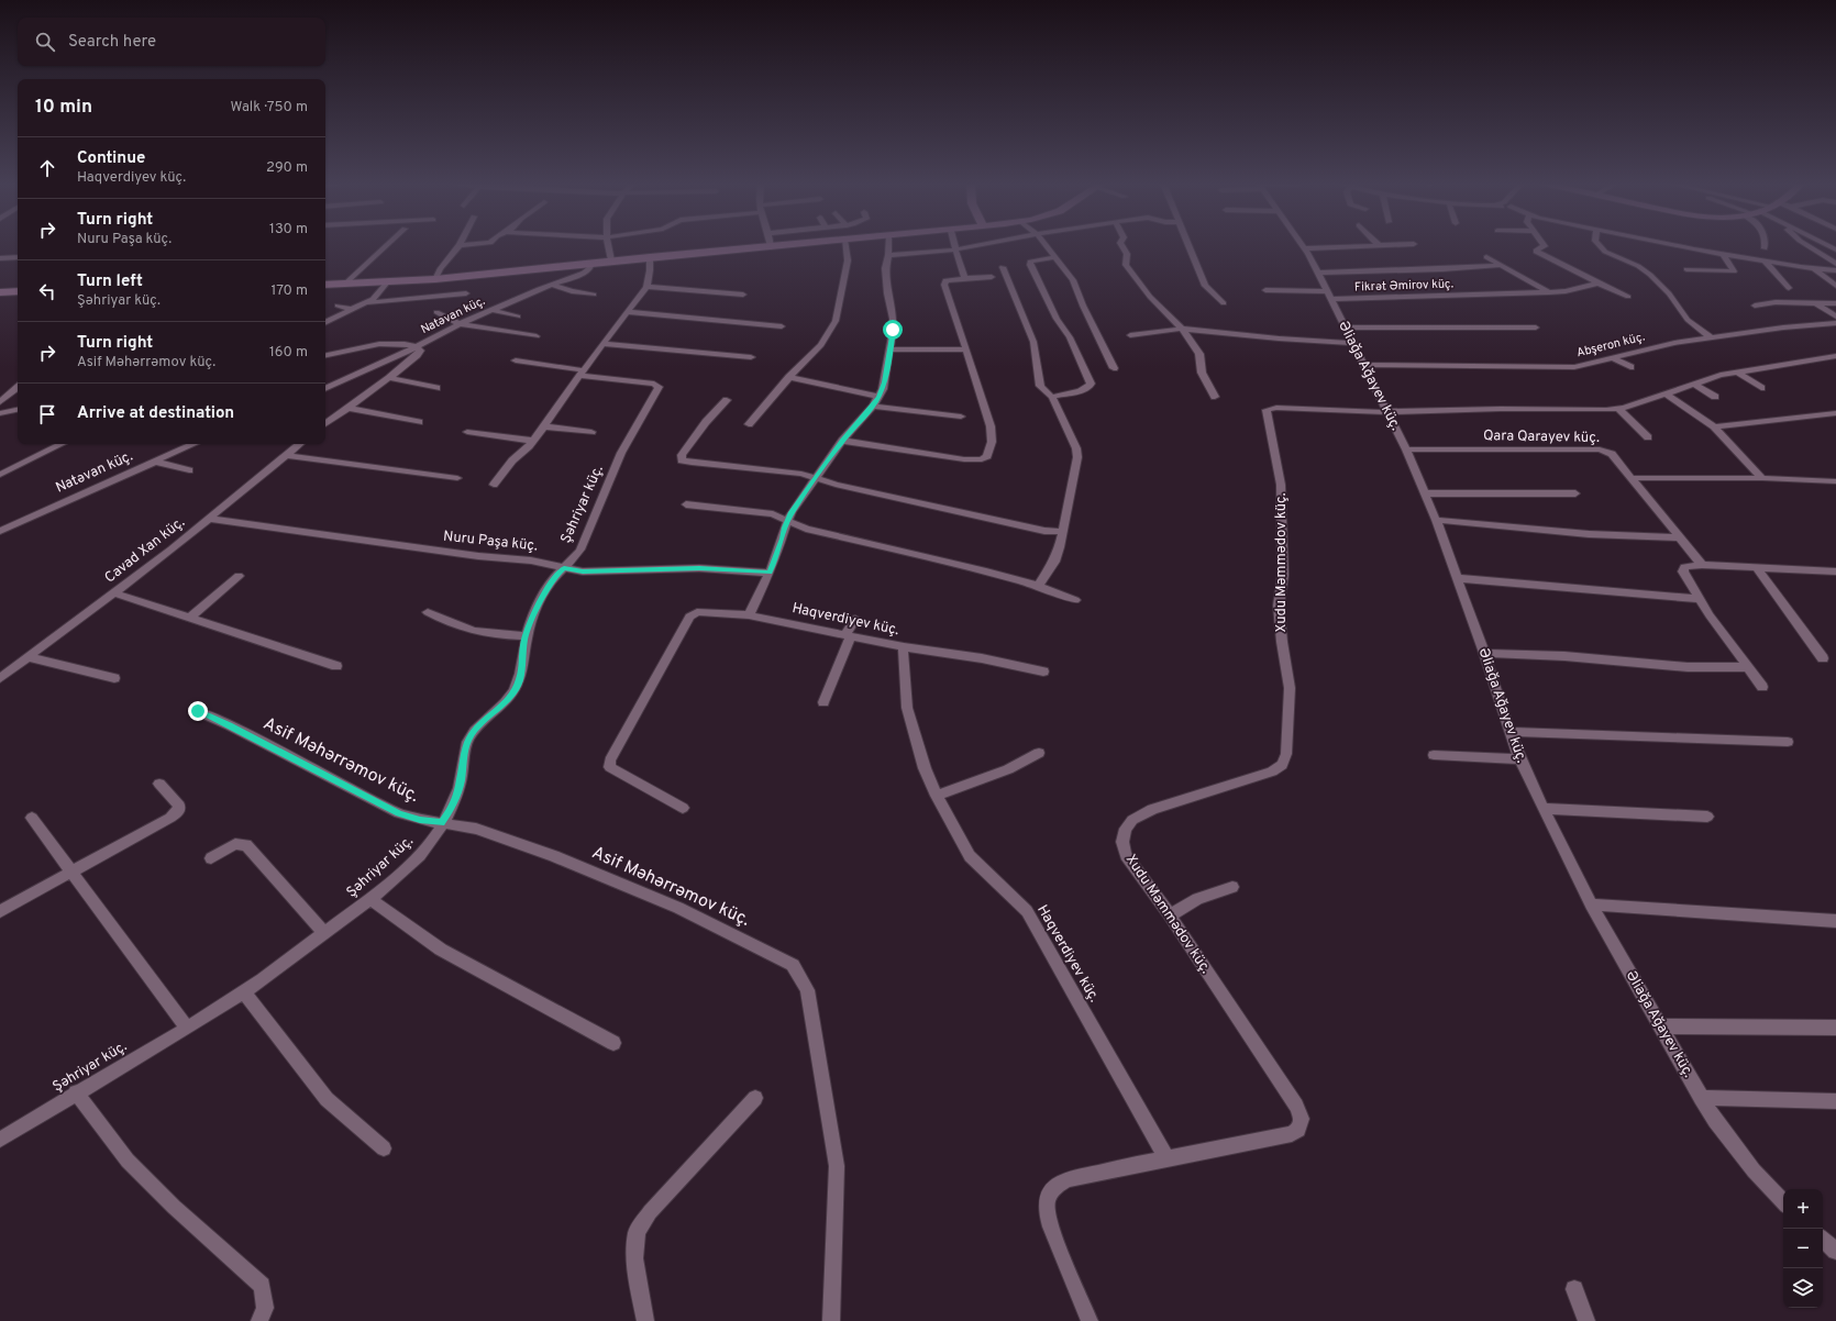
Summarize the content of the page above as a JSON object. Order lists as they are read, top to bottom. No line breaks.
{"streets":{"street":["Fikrət Əmirov küç.","Natəvan küç.","Abşeron küç.","Əliağa Ağayev küç.","Qara Qarayev küç.","Şəhriyar küç.","Nuru Paşa küç.","Cavad Xan küç.","Xudu Məmmədov küç.","Haqverdiyev küç.","Asif Məhərrəmov küç."]},"crossings":[["Fikrət Əmirov küç.","Əliağa Ağayev küç."],["Abşeron küç.","Əliağa Ağayev küç."],["Əliağa Ağayev küç.","Qara Qarayev küç."],["Əliağa Ağayev küç.","Xudu Məmmədov küç."],["Şəhriyar küç.","Nuru Paşa küç."],["Şəhriyar küç.","Asif Məhərrəmov küç."],["Nuru Paşa küç.","Cavad Xan küç."],["Xudu Məmmədov küç.","Haqverdiyev küç."]],"page":{"search":"Search here","heading":["10 min","Walk · 750 m"],"list":[["Continue","Haqverdiyev küç.","290 m"],["Turn right","Nuru Paşa küç.","130 m"],["Turn left","Şəhriyar küç.","170 m"],["Turn right","Asif Məhərrəmov küç.","160 m"],"Arrive at destination"],"map_buttons":["+","−"]}}
